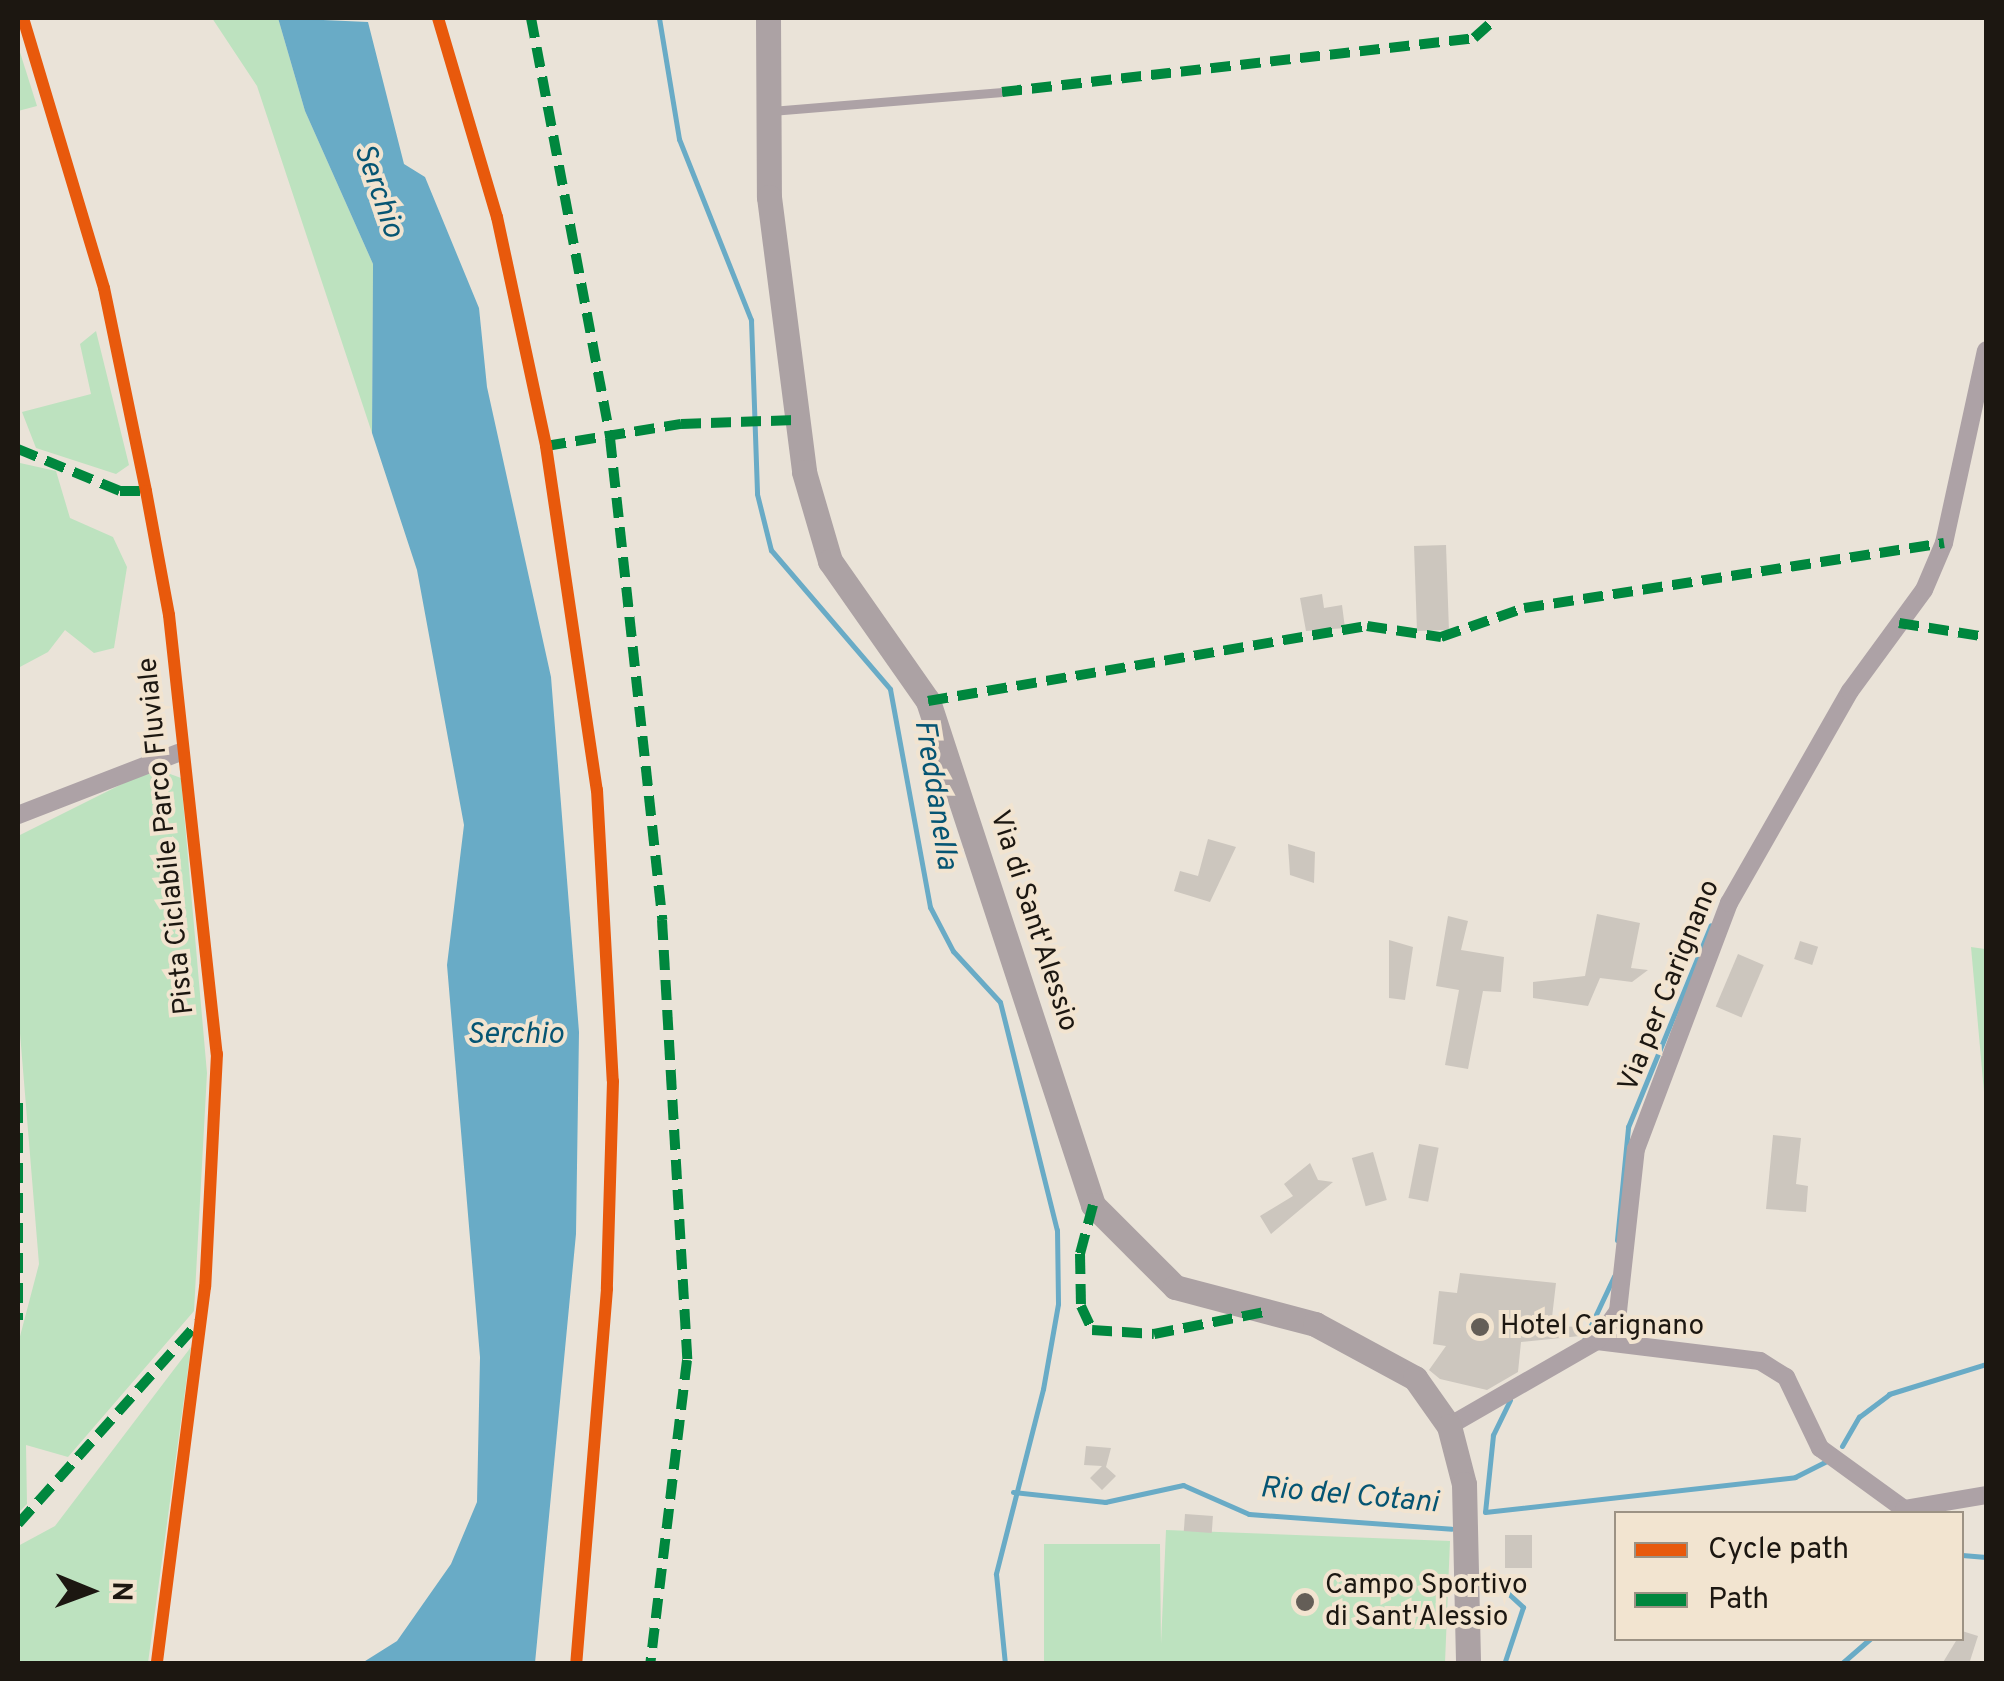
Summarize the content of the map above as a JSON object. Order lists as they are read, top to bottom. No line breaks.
{"streets":{"street":["Via di Sant'Alessio","Via per Carignano"],"cycle path":["Pista Ciclabile Parco Fluviale"]},"water":["Serchio","Freddanella","Rio del Cotani"],"places":["Hotel Carignano","Campo Sportivo di Sant'Alessio"],"legend":["Cycle path","Path"],"north":"right"}
